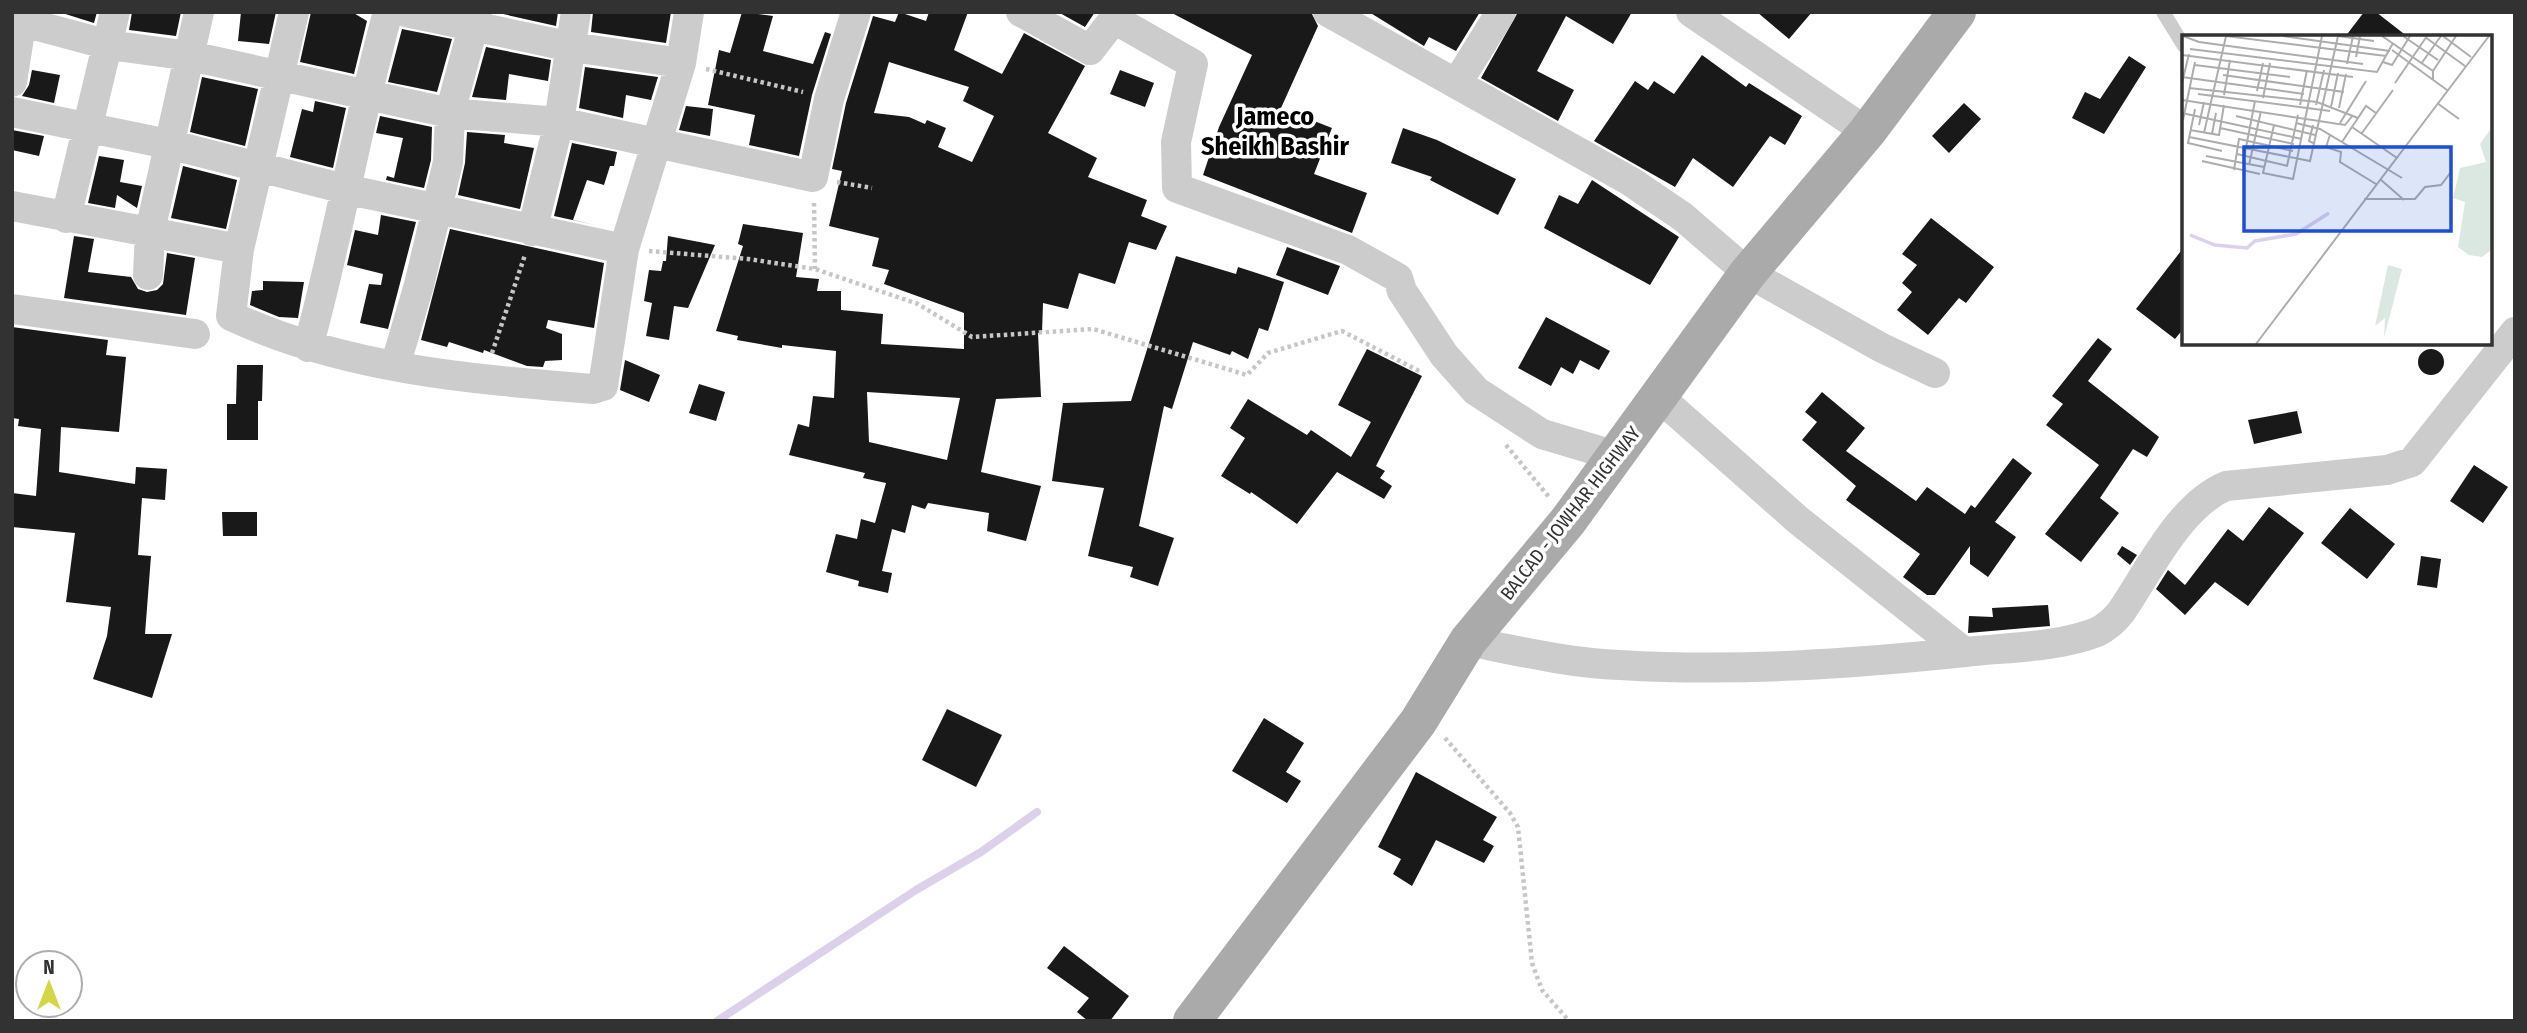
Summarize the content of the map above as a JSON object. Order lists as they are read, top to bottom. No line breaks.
{"streets":{"main road":["BALCAD - JOWHAR HIGHWAY"]},"districts":["Jameco Sheikh Bashir"],"north":"top"}
